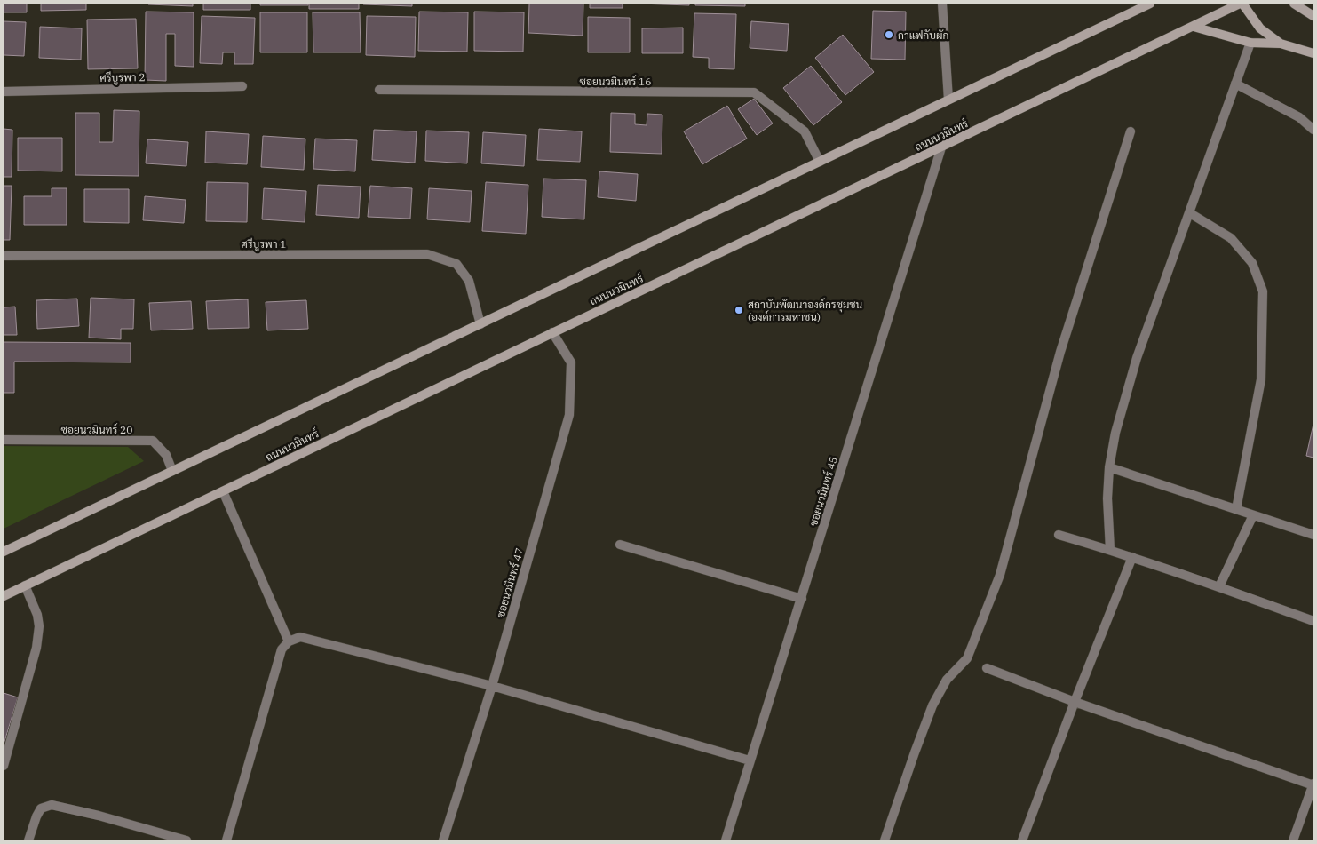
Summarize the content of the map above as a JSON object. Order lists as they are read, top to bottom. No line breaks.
{"streets":{"main road":["ถนนนวมินทร์"],"street":["ศรีบูรพา 2","ซอยนวมินทร์ 16","ศรีบูรพา 1","ซอยนวมินทร์ 20","ซอยนวมินทร์ 45","ซอยนวมินทร์ 47"]},"crossings":[["ถนนนวมินทร์","ซอยนวมินทร์ 45"],["ถนนนวมินทร์","ซอยนวมินทร์ 47"]],"places":["กาแฟกับผัก","สถาบันพัฒนาองค์กรชุมชน (องค์การมหาชน)"]}
